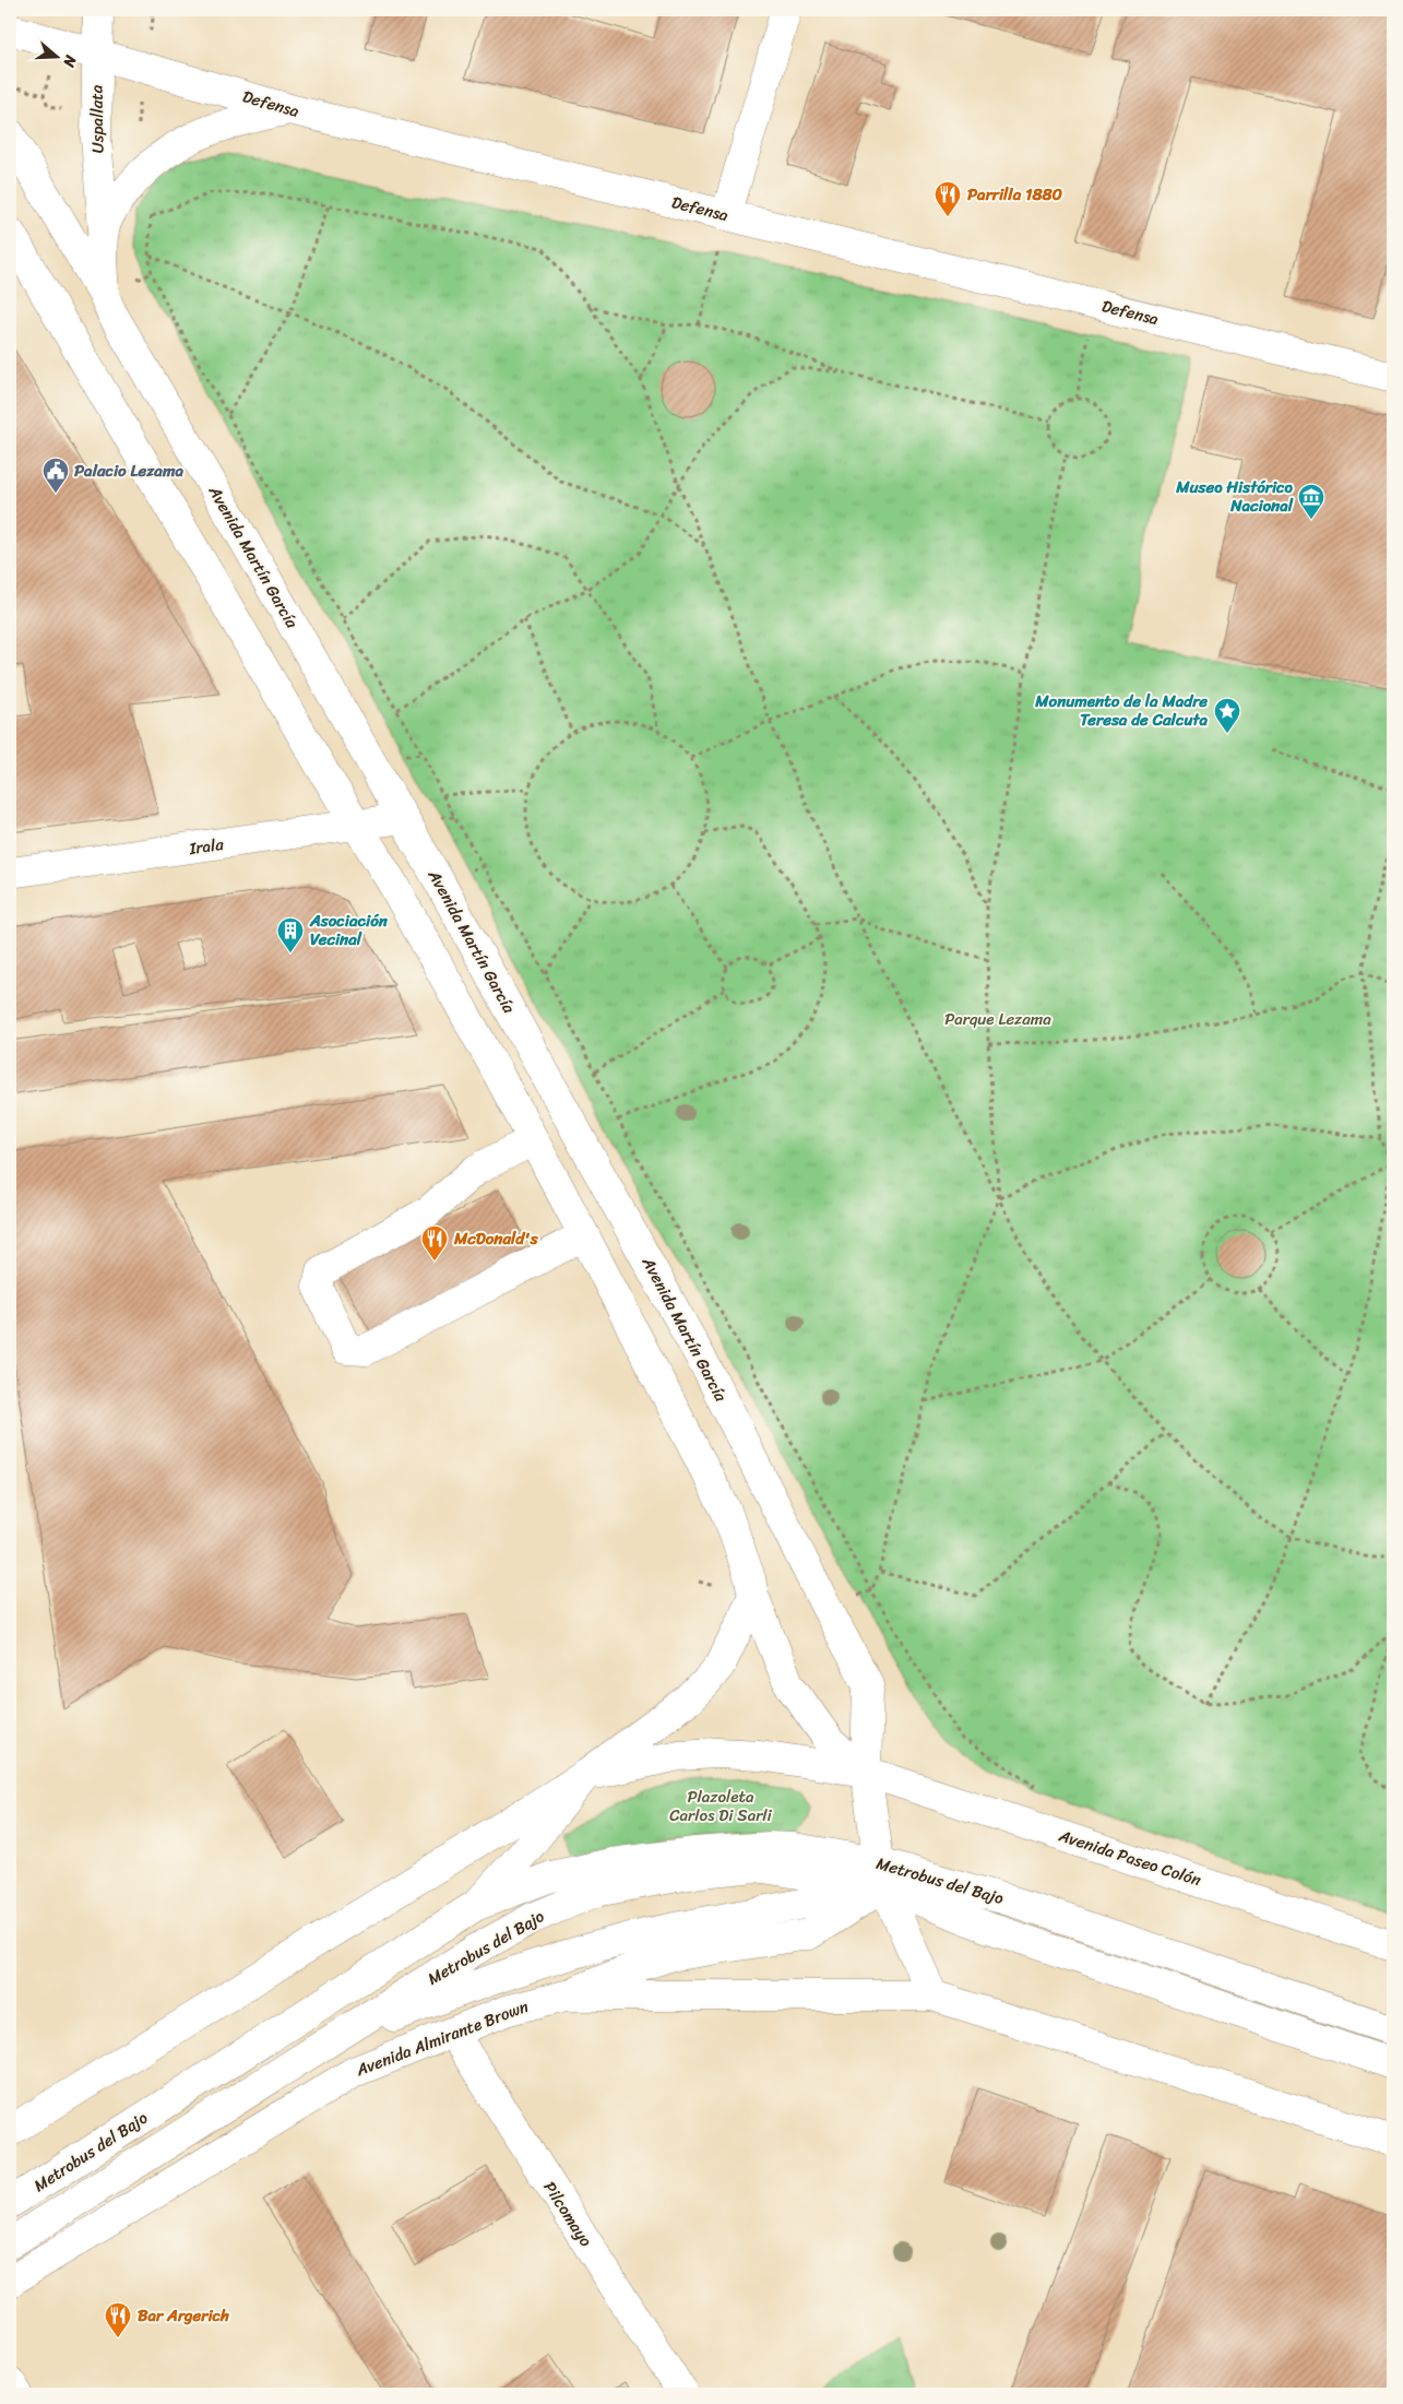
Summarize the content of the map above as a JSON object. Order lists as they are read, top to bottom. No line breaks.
{"streets":{"main road":["Defensa","Uspallata","Avenida Martín García","Irala","Avenida Paseo Colón","Metrobus del Bajo","Avenida Almirante Brown","Pilcomayo"]},"crossings":[["Defensa","Uspallata"],["Uspallata","Avenida Martín García"],["Avenida Martín García","Irala"],["Avenida Martín García","Avenida Paseo Colón"],["Avenida Martín García","Metrobus del Bajo"],["Avenida Martín García","Avenida Almirante Brown"],["Avenida Almirante Brown","Pilcomayo"]],"parks":["Parque Lezama","Plazoleta Carlos Di Sarli"],"places":{"restaurant":["Parrilla 1880","McDonald's","Bar Argerich"],"public building":["Palacio Lezama"],"museum":["Museo Histórico Nacional"],"place":["Monumento de la Madre Teresa de Calcuta"],"building":["Asociación Vecinal"]},"north":"right"}
